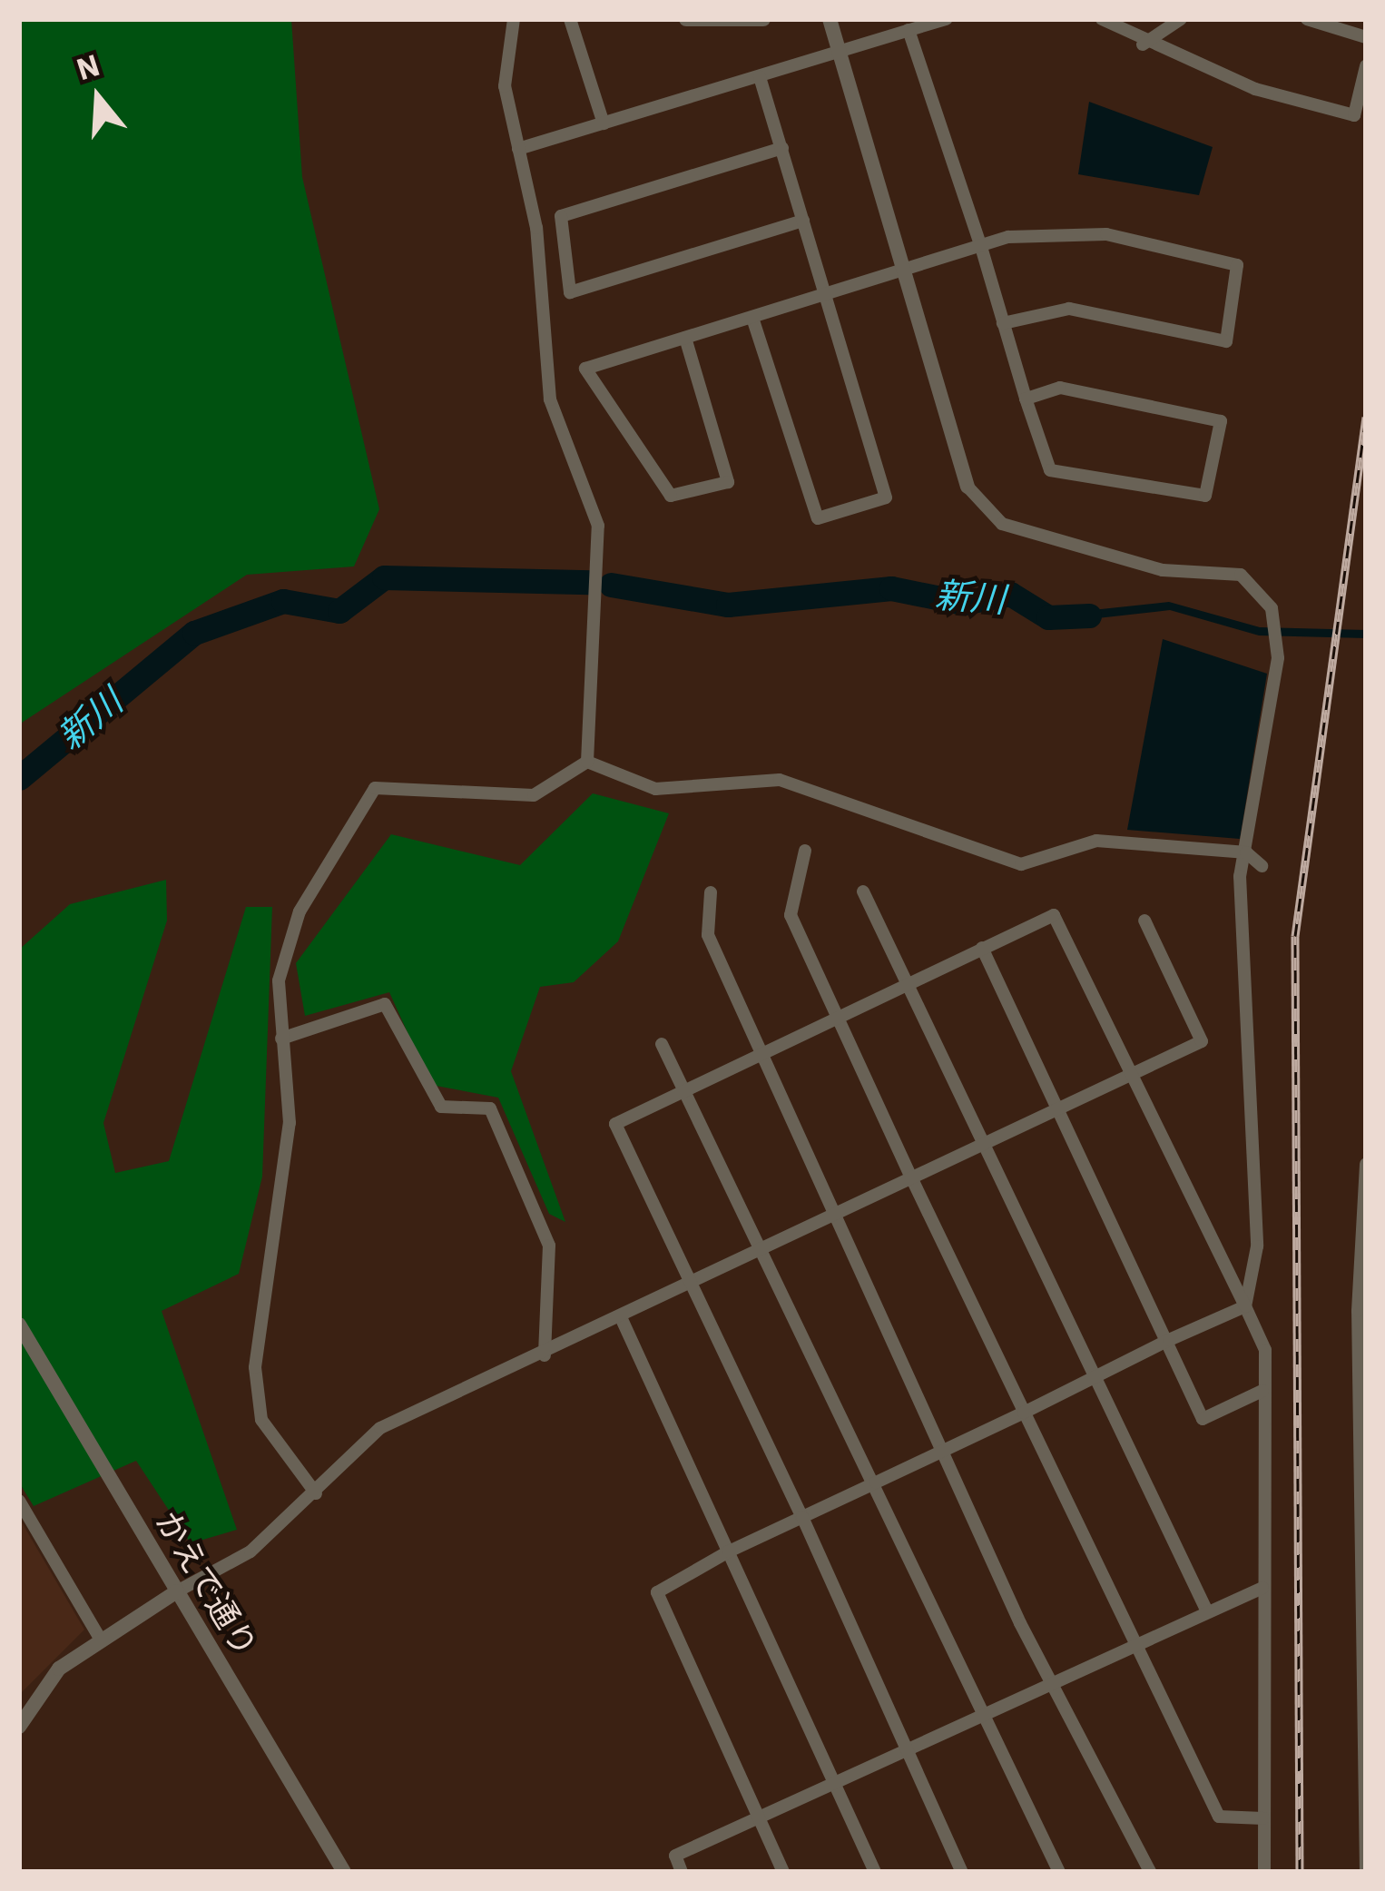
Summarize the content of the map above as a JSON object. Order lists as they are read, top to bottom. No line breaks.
{"streets":{"street":["かえで通り"]},"water":["新川"],"north":"top"}
